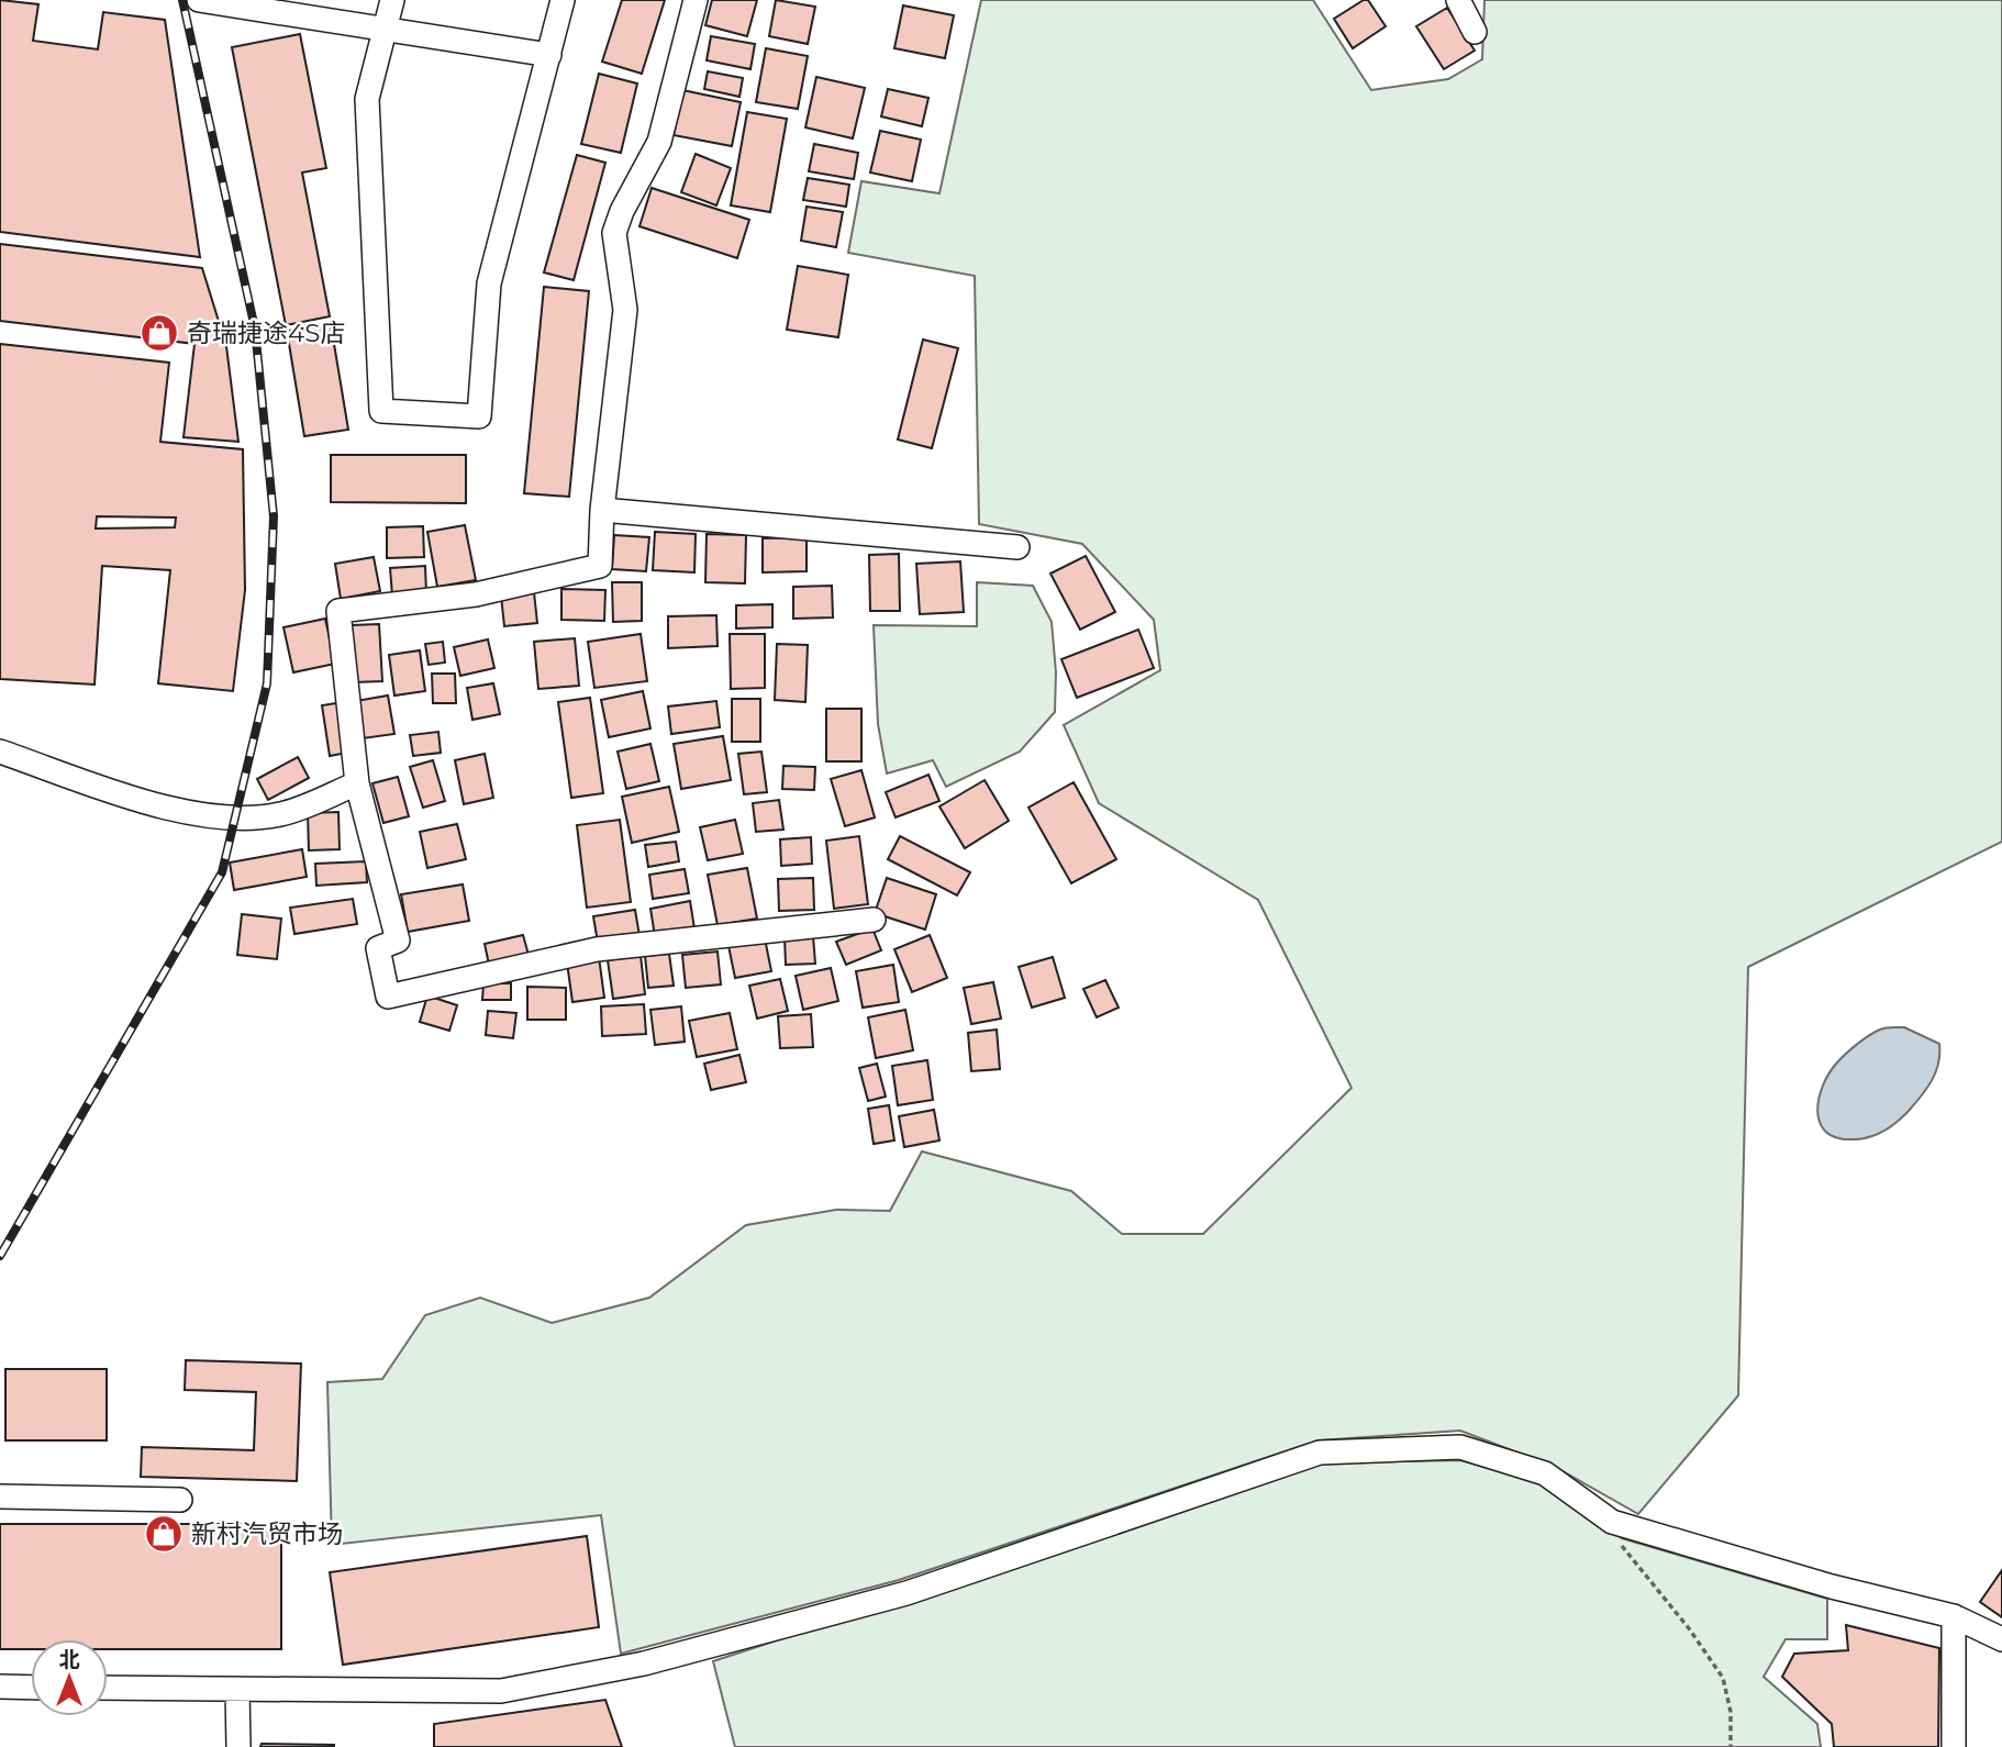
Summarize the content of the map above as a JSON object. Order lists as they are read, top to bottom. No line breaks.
{"places":{"shop":["奇瑞捷途4S店","新村汽贸市场"]},"north":"top"}
